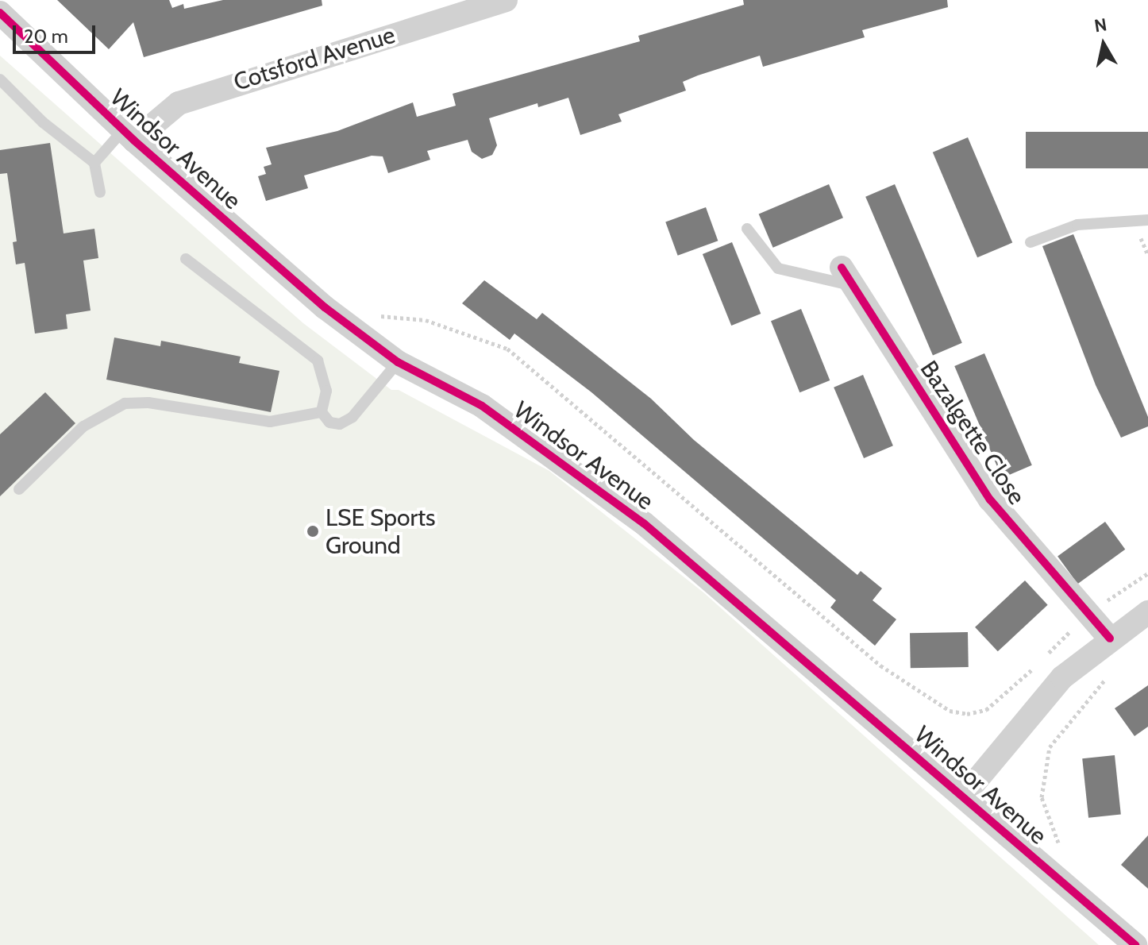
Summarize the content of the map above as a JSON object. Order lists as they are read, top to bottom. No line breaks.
{"streets":{"street":["Cotsford Avenue","Windsor Avenue","Bazalgette Close"]},"crossings":[["Cotsford Avenue","Windsor Avenue"]],"places":["LSE Sports Ground"],"scale_bar":"20 m","north":"top"}
